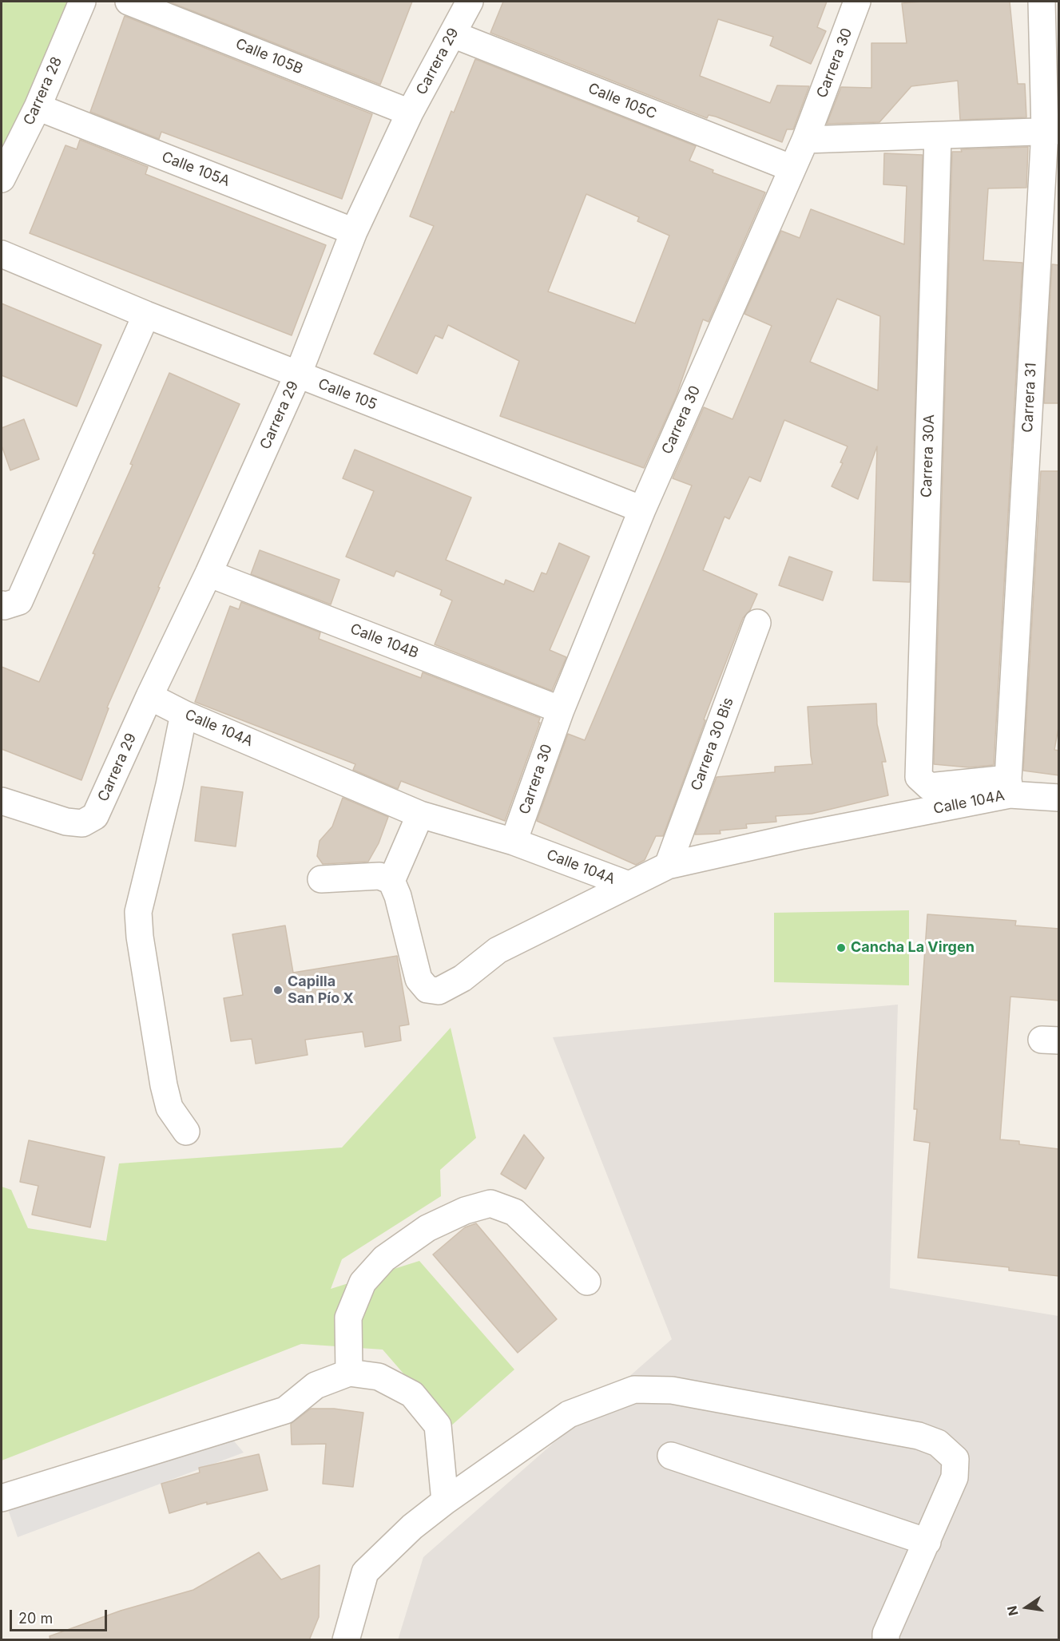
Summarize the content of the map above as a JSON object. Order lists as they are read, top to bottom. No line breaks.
{"streets":{"street":["Calle 105B","Carrera 29","Carrera 30","Carrera 28","Calle 105C","Calle 105A","Calle 105","Carrera 31","Carrera 30A","Calle 104B","Calle 104A","Carrera 30 Bis"]},"crossings":[["Calle 105B","Carrera 29"],["Carrera 29","Calle 105C"],["Carrera 29","Calle 105A"],["Carrera 29","Calle 105"],["Carrera 29","Calle 104B"],["Carrera 29","Calle 104A"],["Carrera 30","Calle 105C"],["Carrera 30","Calle 105"],["Carrera 30","Calle 104B"],["Carrera 30","Calle 104A"],["Carrera 28","Calle 105A"],["Carrera 31","Calle 104A"],["Carrera 30A","Calle 104A"],["Calle 104A","Carrera 30 Bis"]],"places":["Cancha La Virgen","Capilla San Pío X"],"scale_bar":"20 m","north":"left"}
